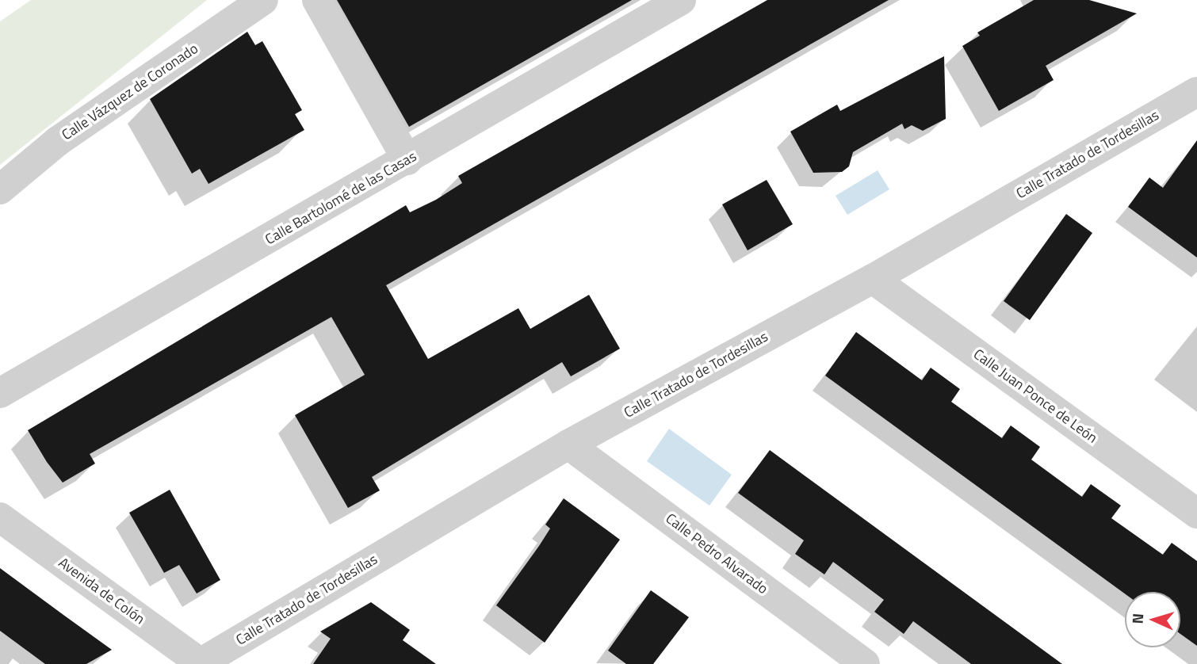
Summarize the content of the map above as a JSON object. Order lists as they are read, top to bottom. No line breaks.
{"streets":{"street":["Calle Vázquez de Coronado","Calle Tratado de Tordesillas","Calle Bartolomé de las Casas","Calle Juan Ponce de León","Calle Pedro Alvarado","Avenida de Colón"]},"crossings":[["Calle Tratado de Tordesillas","Calle Juan Ponce de León"],["Calle Tratado de Tordesillas","Calle Pedro Alvarado"],["Calle Tratado de Tordesillas","Avenida de Colón"]],"north":"left"}
